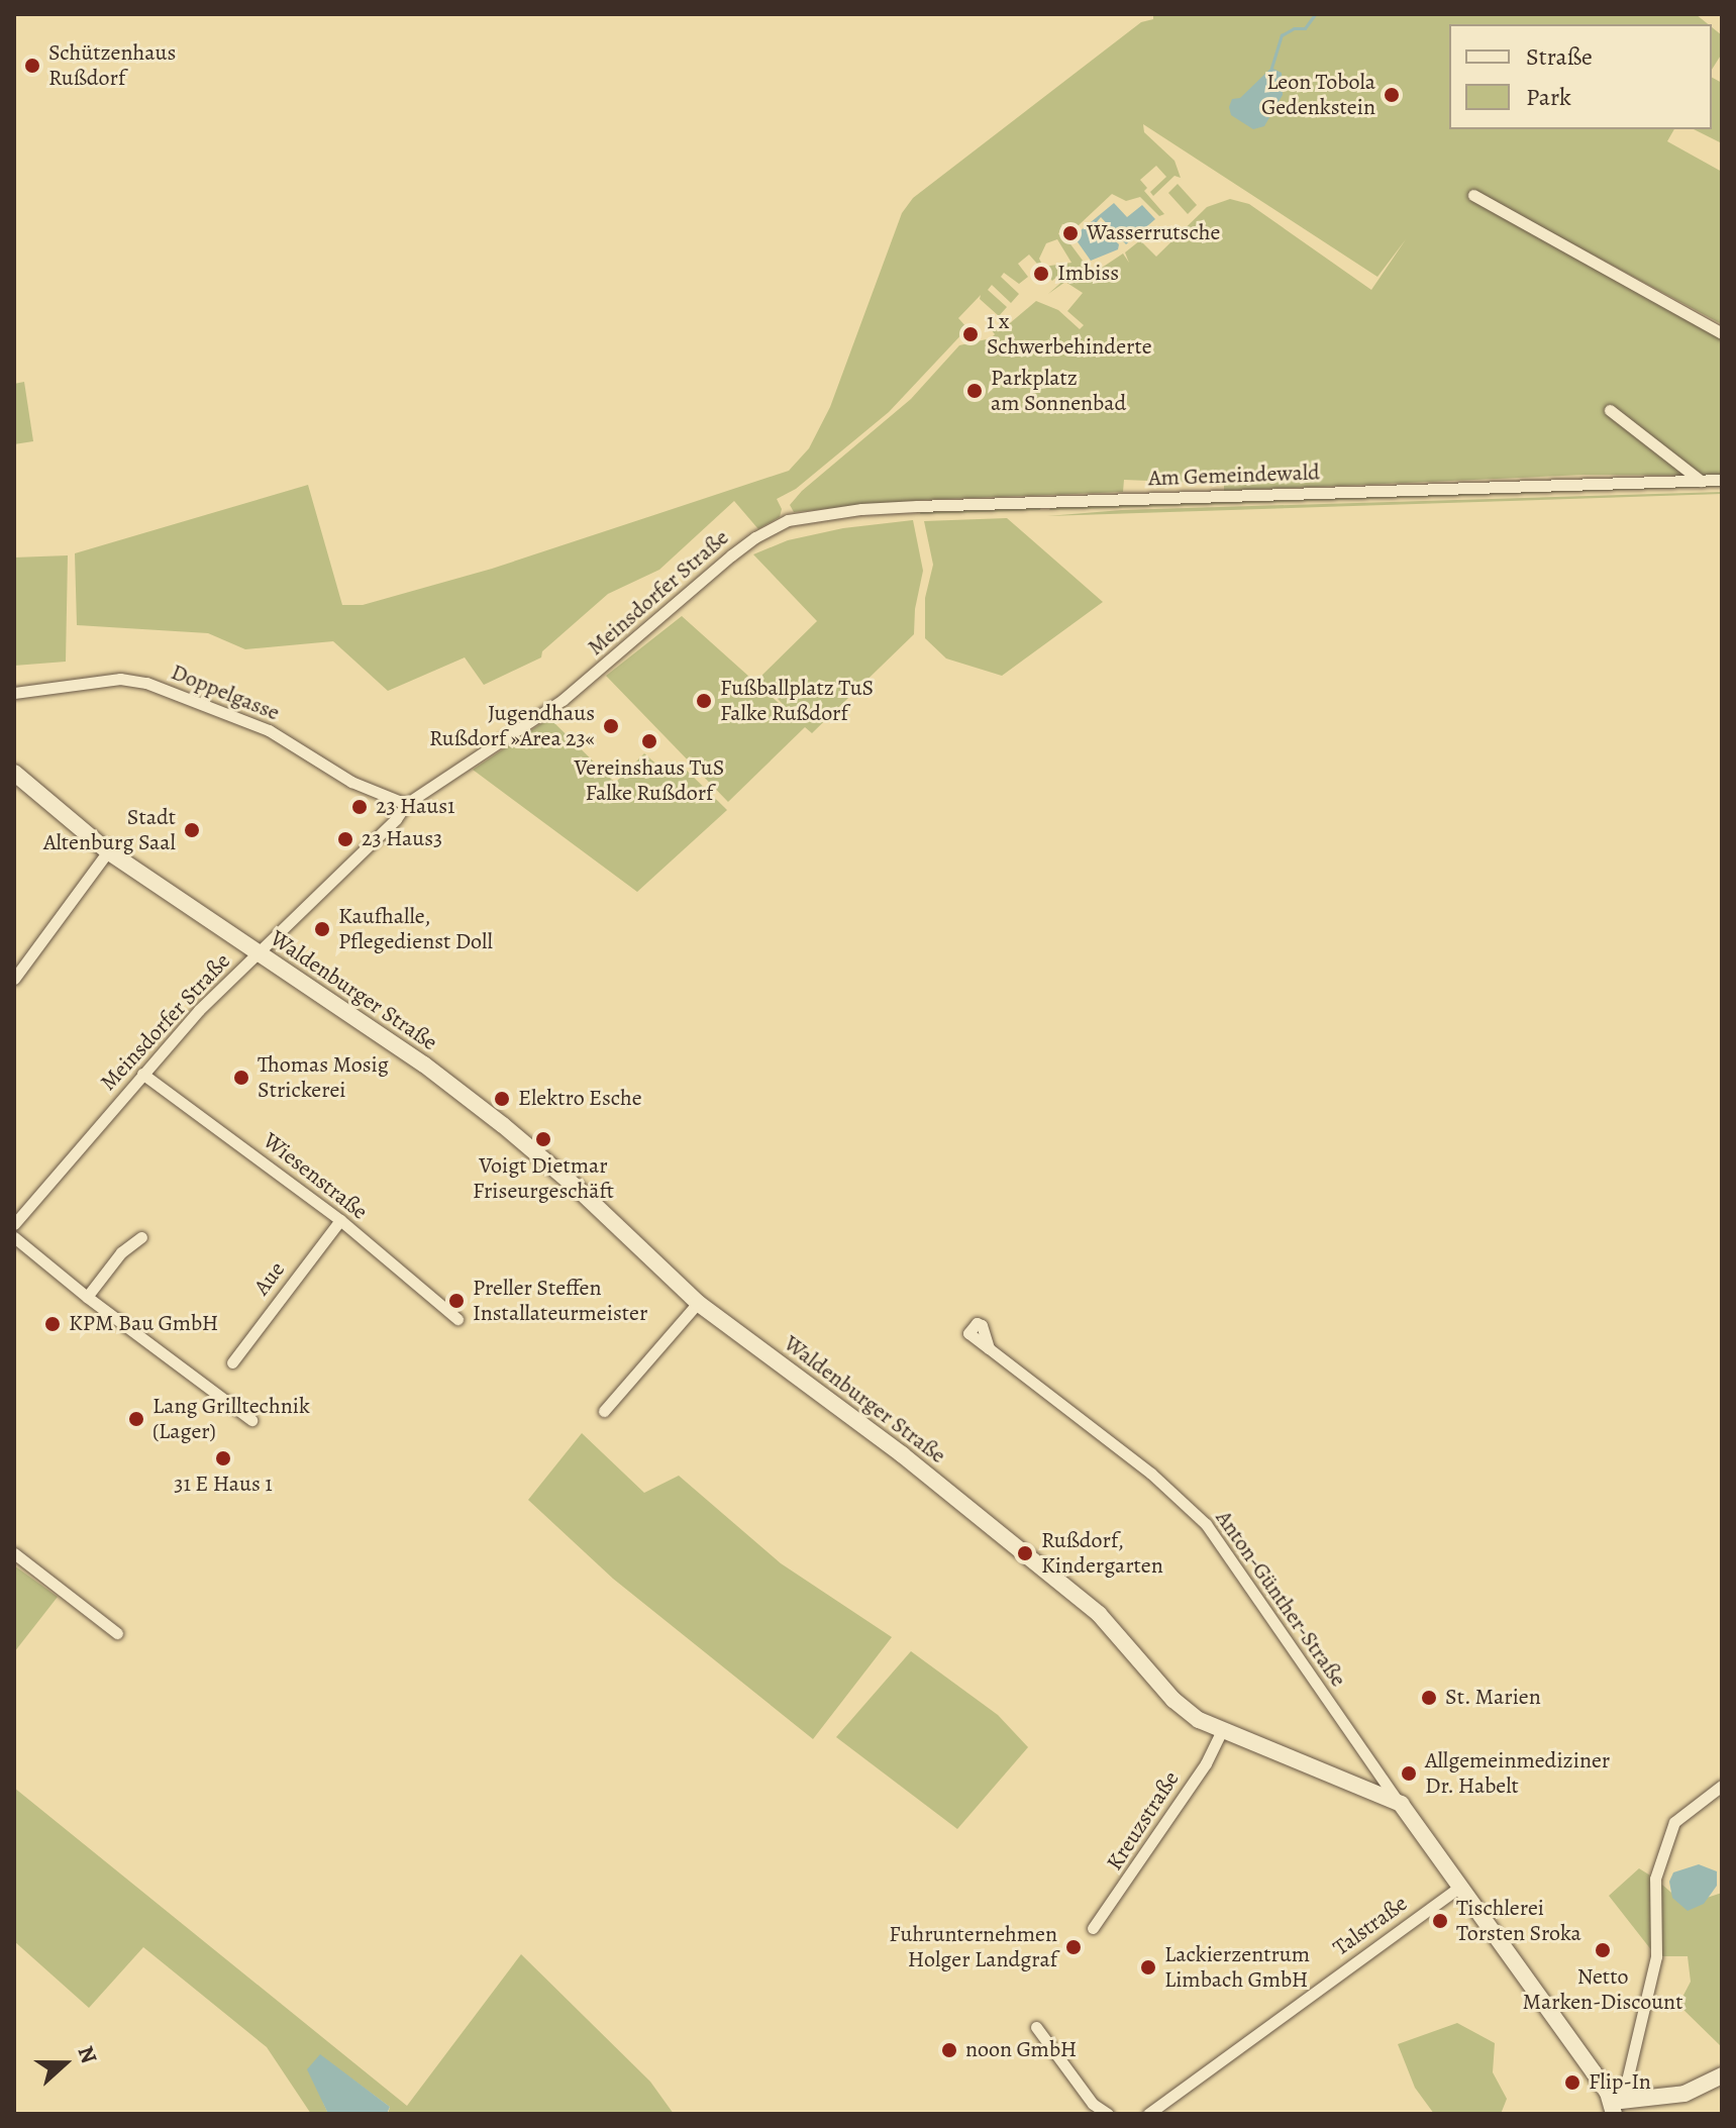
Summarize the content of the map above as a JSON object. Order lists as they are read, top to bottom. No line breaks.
{"streets":{"main road":["Waldenburger Straße"],"street":["Am Gemeindewald","Meinsdorfer Straße","Doppelgasse","Wiesenstraße","Aue","Anton-Günther-Straße","Kreuzstraße","Talstraße"]},"crossings":[["Am Gemeindewald","Meinsdorfer Straße"],["Meinsdorfer Straße","Doppelgasse"],["Meinsdorfer Straße","Waldenburger Straße"],["Meinsdorfer Straße","Wiesenstraße"],["Waldenburger Straße","Anton-Günther-Straße"],["Waldenburger Straße","Kreuzstraße"],["Wiesenstraße","Aue"]],"places":["Schützenhaus Rußdorf","Leon Tobola Gedenkstein","Wasserrutsche","Imbiss","1 x Schwerbehinderte","Parkplatz am Sonnenbad","Fußballplatz TuS Falke Rußdorf","Jugendhaus Rußdorf »Area 23«","Vereinshaus TuS Falke Rußdorf","23 Haus1","Stadt Altenburg Saal","23 Haus3","Kaufhalle, Pflegedienst Doll","Thomas Mosig Strickerei","Elektro Esche","Voigt Dietmar Friseurgeschäft","Preller Steffen Installateurmeister","KPM Bau GmbH","Lang Grilltechnik (Lager)","31 E Haus 1","Rußdorf, Kindergarten","St. Marien","Allgemeinmediziner Dr. Habelt","Tischlerei Torsten Sroka","Fuhrunternehmen Holger Landgraf","Netto Marken-Discount","Lackierzentrum Limbach GmbH","noon GmbH","Flip-In"],"legend":["Straße","Park"],"north":"right"}
